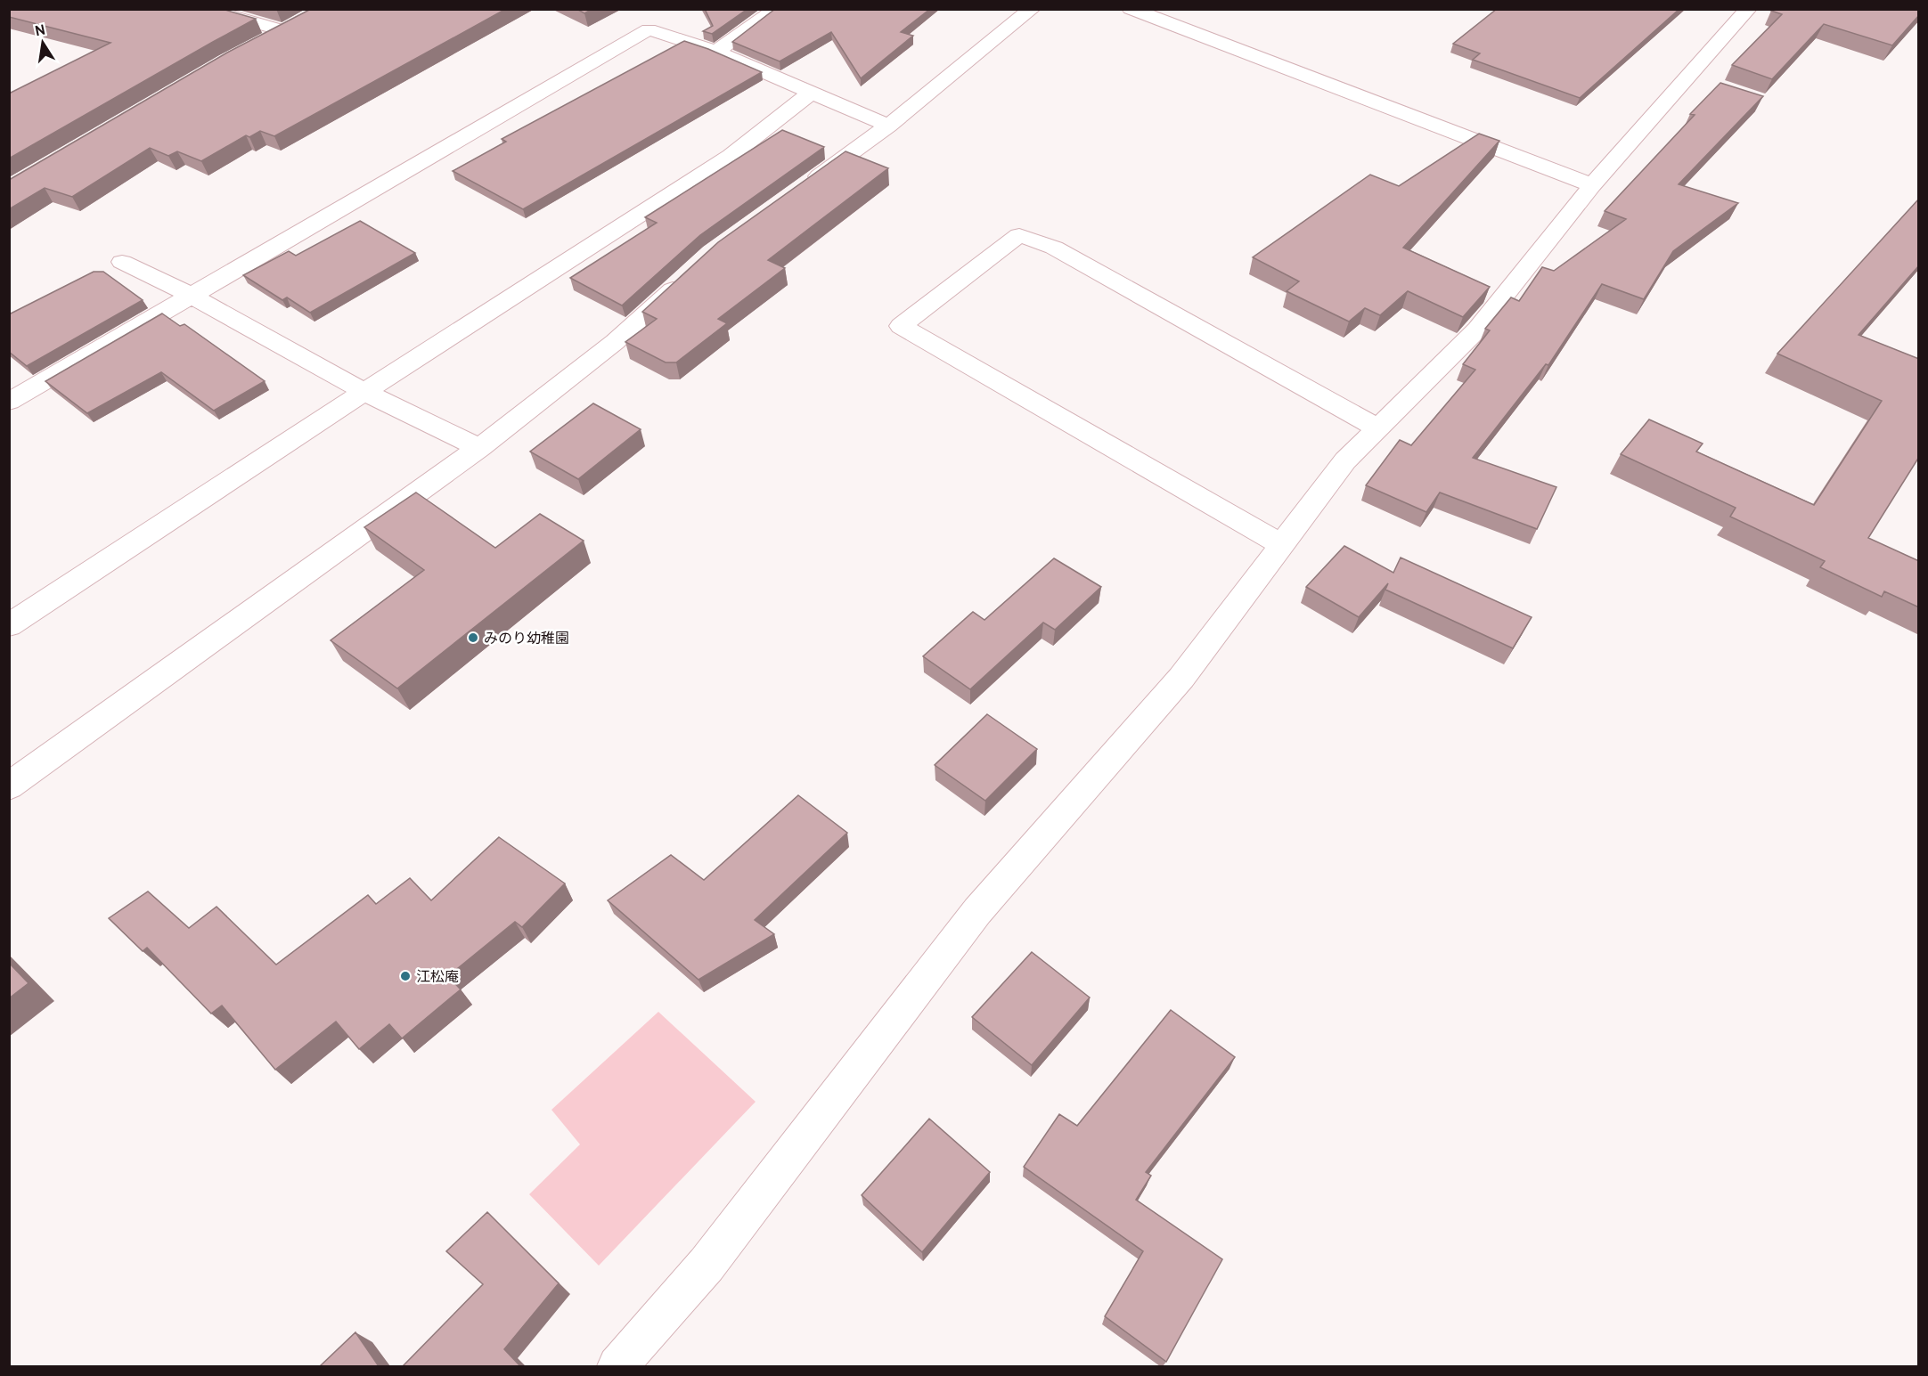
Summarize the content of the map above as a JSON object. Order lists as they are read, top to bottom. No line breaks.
{"places":["みのり幼稚園","江松庵"],"north":"top"}
